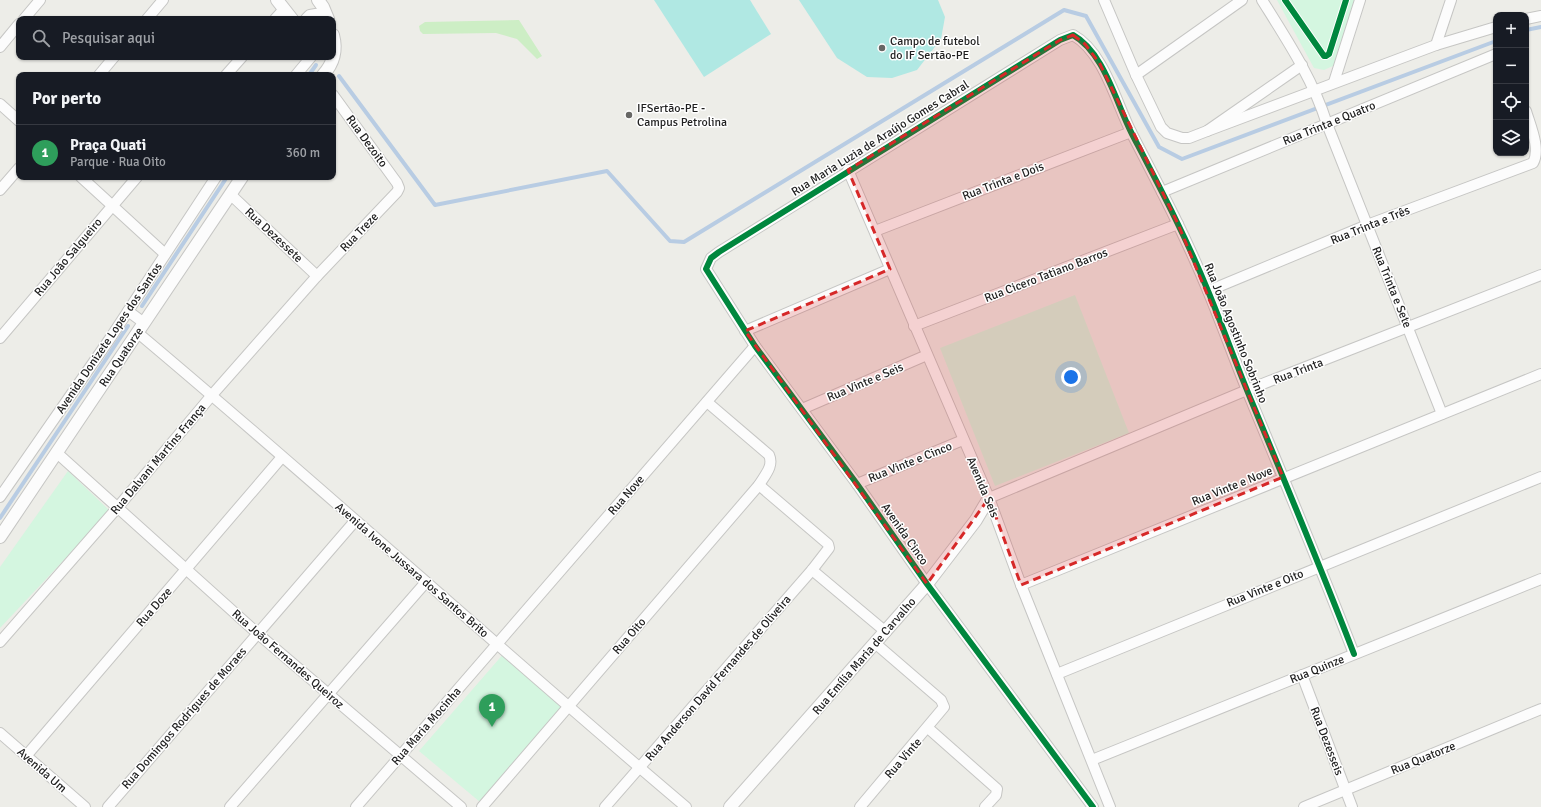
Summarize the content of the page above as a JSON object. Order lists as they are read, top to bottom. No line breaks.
{"streets":{"street":["Rua Trinta e Quatro","Rua Maria Luzia de Araújo Gomes Cabral","Rua Dezoito","Rua Trinta e Dois","Rua Trinta e Três","Rua Treze","Rua Dezessete","Rua João Salgueiro","Rua Cicero Tatiano Barros","Rua Trinta e Sete","Rua João Agostinho Sobrinho","Avenida Donizete Lopes dos Santos","Rua Quatorze","Rua Trinta","Rua Vinte e Seis","Rua Dalvani Martins França","Rua Vinte e Cinco","Rua Vinte e Nove","Avenida Seis","Rua Nove","Avenida Cinco","Avenida Ivone Jussara dos Santos Brito","Rua Vinte e Oito","Rua Doze","Rua Oito","Rua Emília Maria de Carvalho","Rua João Fernandes Queiroz","Rua Quinze","Rua Anderson David Fernandes de Oliveira","Rua Domingos Rodrigues de Moraes","Rua Maria Mocinha","Rua Dezesseis","Rua Vinte","Avenida Um"]},"crossings":[["Rua Trinta e Quatro","Rua Trinta e Sete"],["Rua Trinta e Quatro","Rua João Agostinho Sobrinho"],["Rua Maria Luzia de Araújo Gomes Cabral","Rua João Agostinho Sobrinho"],["Rua Maria Luzia de Araújo Gomes Cabral","Avenida Seis"],["Rua Maria Luzia de Araújo Gomes Cabral","Avenida Cinco"],["Rua Dezoito","Rua Treze"],["Rua Trinta e Dois","Rua João Agostinho Sobrinho"],["Rua Trinta e Dois","Avenida Seis"],["Rua Trinta e Três","Rua Trinta e Sete"],["Rua Trinta e Três","Rua João Agostinho Sobrinho"],["Rua Treze","Rua Dezessete"],["Rua Treze","Rua Dalvani Martins França"],["Rua Dezessete","Rua Quatorze"],["Rua Dezessete","Rua Dalvani Martins França"],["Rua Cicero Tatiano Barros","Rua João Agostinho Sobrinho"],["Rua Cicero Tatiano Barros","Avenida Seis"],["Rua Trinta e Sete","Rua Trinta"],["Rua Trinta e Sete","Rua Vinte e Nove"],["Rua João Agostinho Sobrinho","Rua Trinta"],["Rua João Agostinho Sobrinho","Rua Vinte e Nove"],["Rua João Agostinho Sobrinho","Rua Vinte e Oito"],["Rua João Agostinho Sobrinho","Rua Quinze"],["Avenida Donizete Lopes dos Santos","Avenida Ivone Jussara dos Santos Brito"],["Rua Quatorze","Avenida Ivone Jussara dos Santos Brito"],["Rua Quatorze","Rua Dezesseis"],["Rua Trinta","Avenida Seis"],["Rua Trinta","Rua Emília Maria de Carvalho"],["Rua Vinte e Seis","Avenida Seis"],["Rua Vinte e Seis","Avenida Cinco"],["Rua Dalvani Martins França","Avenida Ivone Jussara dos Santos Brito"],["Rua Dalvani Martins França","Rua João Fernandes Queiroz"],["Rua Vinte e Cinco","Avenida Seis"],["Rua Vinte e Cinco","Avenida Cinco"],["Rua Vinte e Nove","Avenida Seis"],["Avenida Seis","Rua Vinte e Oito"],["Avenida Seis","Rua Emília Maria de Carvalho"],["Avenida Seis","Rua Quinze"],["Rua Nove","Avenida Cinco"],["Rua Nove","Avenida Ivone Jussara dos Santos Brito"],["Rua Nove","Rua Oito"],["Rua Nove","Rua Maria Mocinha"],["Avenida Cinco","Rua Emília Maria de Carvalho"],["Avenida Ivone Jussara dos Santos Brito","Rua Doze"],["Avenida Ivone Jussara dos Santos Brito","Rua Oito"],["Avenida Ivone Jussara dos Santos Brito","Rua Anderson David Fernandes de Oliveira"],["Avenida Ivone Jussara dos Santos Brito","Rua Domingos Rodrigues de Moraes"],["Avenida Ivone Jussara dos Santos Brito","Rua Maria Mocinha"],["Rua Doze","Rua João Fernandes Queiroz"],["Rua Doze","Avenida Um"],["Rua Oito","Rua Anderson David Fernandes de Oliveira"],["Rua Emília Maria de Carvalho","Rua Vinte"],["Rua João Fernandes Queiroz","Rua Domingos Rodrigues de Moraes"],["Rua João Fernandes Queiroz","Rua Maria Mocinha"],["Rua Quinze","Rua Dezesseis"]],"places":["Campo de futebol do IF Sertão-PE","IFSertão-PE - Campus Petrolina"],"page":{"map_buttons":["+","−"],"search":"Pesquisar aqui","heading":"Por perto","list":[{"mark":"1","name":"Praça Quati","note":"Parque · Rua Oito","value":"360 m"}],"pins":"1"}}
